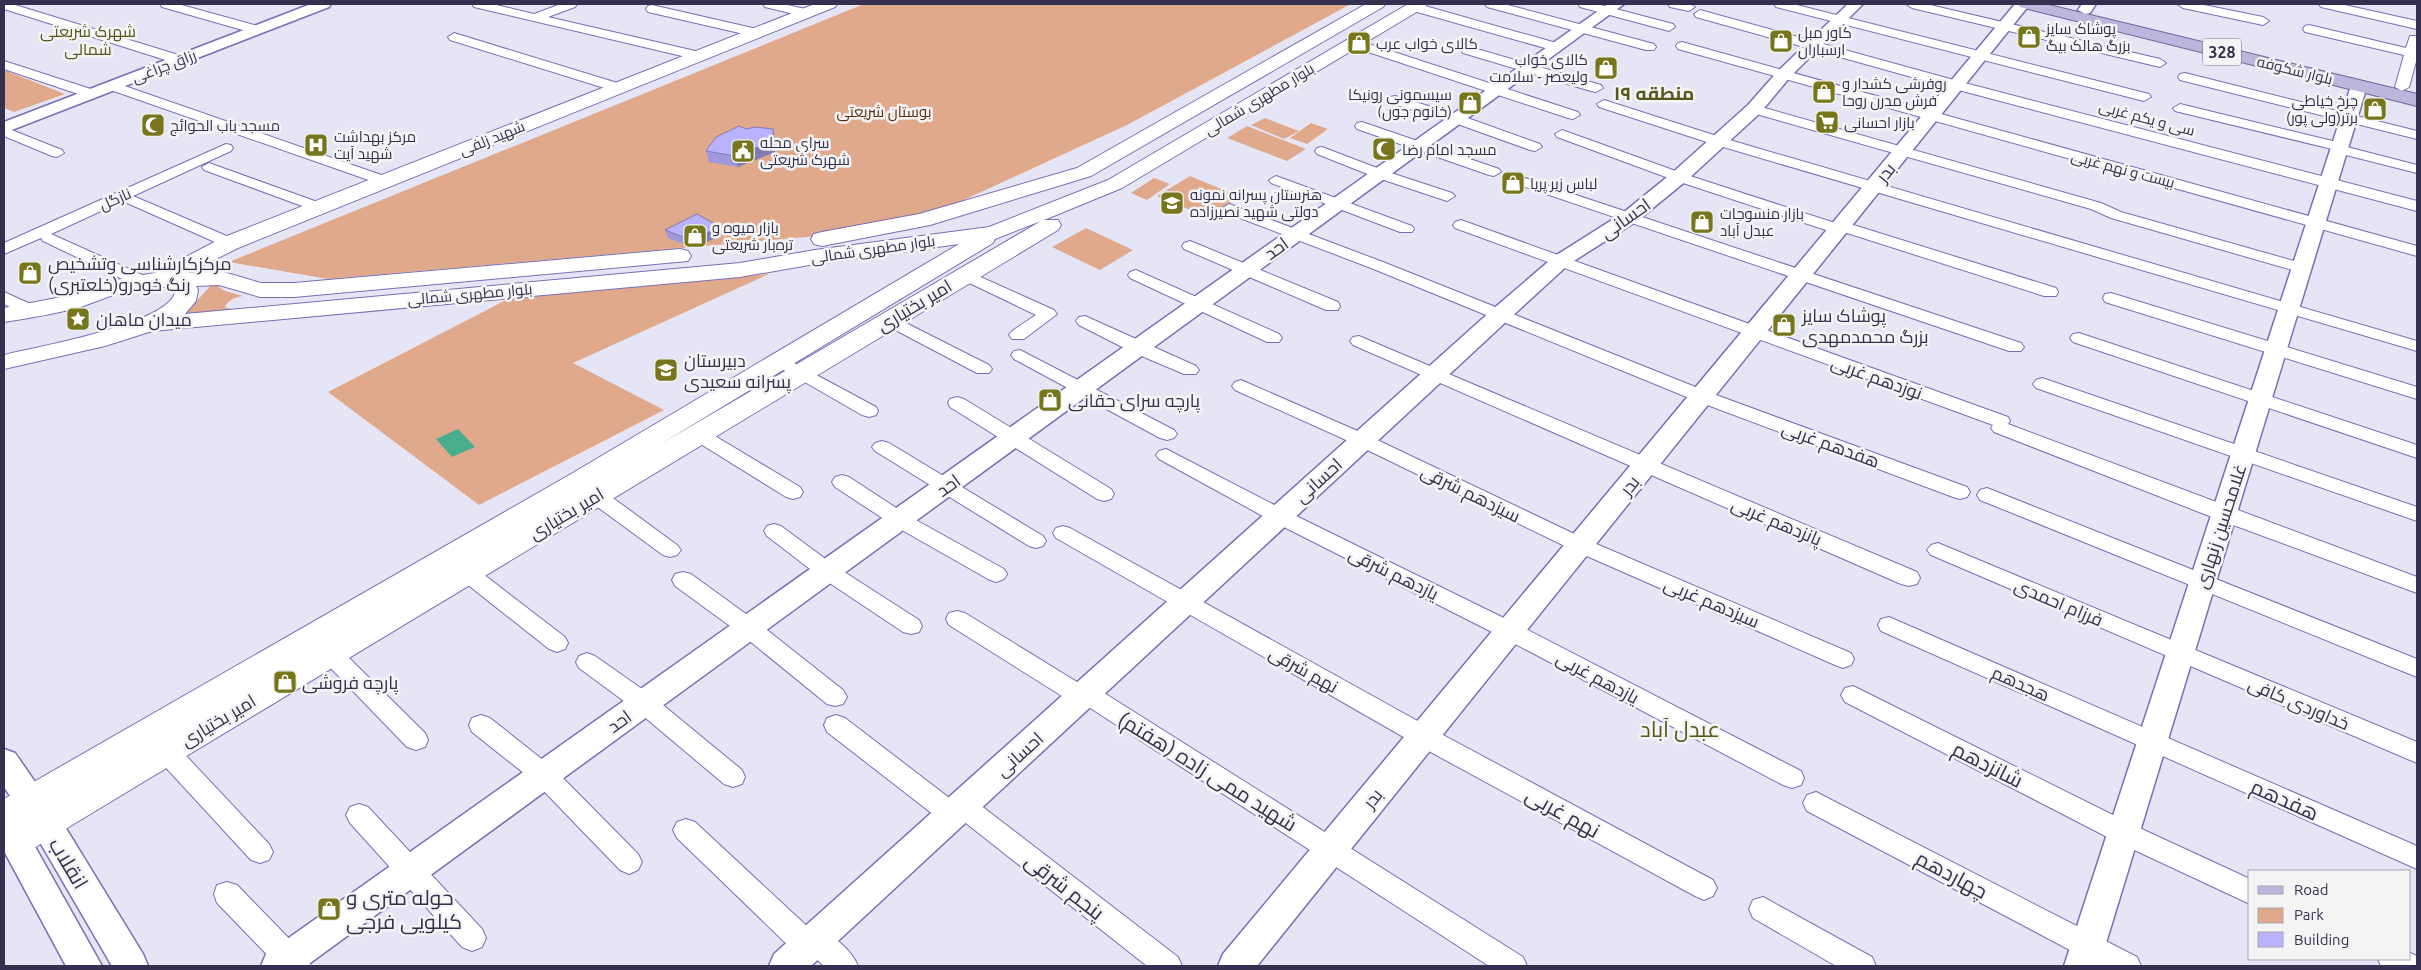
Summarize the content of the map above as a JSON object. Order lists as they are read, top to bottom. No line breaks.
{"streets":{"main road":["328","بلوار شکوفه","بلوار مطهری شمالی","شهید زلفی","امیر بختیاری"],"street":["رزاق چراغی","سی و یکم غربی","بیست و نهم غربی","بدر","نازگل","احسانی","احد","نوزدهم غربی","هفدهم غربی","سیزدهم شرقی","پانزدهم غربی","غلامحسین زنهاری","یازدهم شرقی","سیزدهم غربی","فرزام احمدی","نهم شرقی","یازدهم غربی","هجدهم","خداوردی کافی","شانزدهم","شهید ممی زاده (هفتم)","هفدهم","نهم غربی","انقلاب","چهاردهم","پنجم شرقی"]},"crossings":[["بلوار شکوفه","بدر"],["بلوار شکوفه","غلامحسین زنهاری"],["بلوار مطهری شمالی","شهید زلفی"],["بلوار مطهری شمالی","امیر بختیاری"],["سی و یکم غربی","بدر"],["سی و یکم غربی","احسانی"],["سی و یکم غربی","غلامحسین زنهاری"],["بیست و نهم غربی","بدر"],["بیست و نهم غربی","احسانی"],["بیست و نهم غربی","غلامحسین زنهاری"],["بدر","نوزدهم غربی"],["بدر","هفدهم غربی"],["بدر","سیزدهم شرقی"],["بدر","پانزدهم غربی"],["بدر","یازدهم شرقی"],["بدر","سیزدهم غربی"],["بدر","نهم شرقی"],["بدر","یازدهم غربی"],["بدر","شهید ممی زاده (هفتم)"],["بدر","نهم غربی"],["احسانی","نوزدهم غربی"],["احسانی","هفدهم غربی"],["احسانی","سیزدهم شرقی"],["احسانی","پانزدهم غربی"],["احسانی","یازدهم شرقی"],["احسانی","نهم شرقی"],["احسانی","شهید ممی زاده (هفتم)"],["احسانی","پنجم شرقی"],["امیر بختیاری","انقلاب"],["نوزدهم غربی","غلامحسین زنهاری"],["سیزدهم شرقی","سیزدهم غربی"],["غلامحسین زنهاری","فرزام احمدی"],["غلامحسین زنهاری","هجدهم"],["غلامحسین زنهاری","خداوردی کافی"],["غلامحسین زنهاری","شانزدهم"],["غلامحسین زنهاری","هفدهم"],["غلامحسین زنهاری","چهاردهم"],["یازدهم شرقی","یازدهم غربی"],["فرزام احمدی","خداوردی کافی"],["نهم شرقی","نهم غربی"],["هجدهم","هفدهم"]],"districts":["شهرک شریعتی شمالی","منطقه ۱۹","عبدل آباد"],"parks":["بوستان شریعتی"],"places":{"shop":["پوشاک سایز بزرگ هالک بیگ","كاور مبل ارسباران","کالای خواب عرب","کالای خواب ولیعصر - سلامت","روفرشی کشدار و فرش مدرن روحا","سیسمونی رونیکا (خانوم جون)","چرخ خیاطی برتر(ولی پور)","لباس زیر پریا","بازار منسوجات عبدل آباد","بازار میوه و تره‌بار شریعتی","مرکزکارشناسی وتشخیص رنگ خودرو(خلعتبری)","پوشاک سایز بزرگ محمدمهدی","پارچه سرای حقانی","پارچه فروشی","حوله متری و کیلویی فرجی"],"supermarket":["بازار احسانی"],"mosque":["مسجد باب الحوائج","مسجد امام رضا"],"hospital":["مرکز بهداشت شهید آیت"],"public building":["سرای محله شهرک شریعتی"],"school or university":["هنرستان پسرانه نمونه دولتی شهید نصیرزاده","دبیرستان پسرانه سعیدی"],"place":["میدان ماهان"]},"legend":["Road","Park","Building"]}
